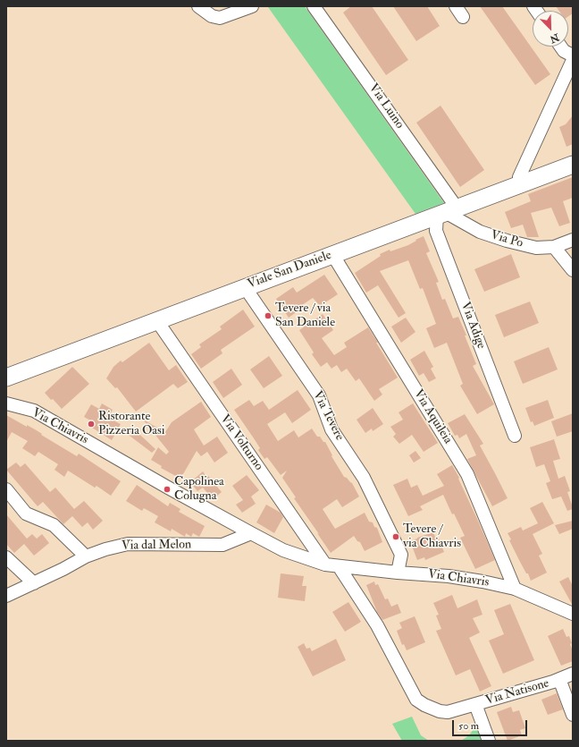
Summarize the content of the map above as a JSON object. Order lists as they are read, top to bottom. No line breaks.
{"streets":{"street":["Via Luino","Via Po","Viale San Daniele","Via Adige","Via Tevere","Via Aquileia","Via Chiavris","Via Volturno","Via dal Melon","Via Natisone"]},"crossings":[["Via Luino","Via Po"],["Via Luino","Viale San Daniele"],["Via Luino","Via Adige"],["Via Po","Viale San Daniele"],["Via Po","Via Adige"],["Viale San Daniele","Via Adige"],["Viale San Daniele","Via Tevere"],["Viale San Daniele","Via Aquileia"],["Viale San Daniele","Via Volturno"],["Via Tevere","Via Chiavris"],["Via Aquileia","Via Chiavris"],["Via Chiavris","Via Volturno"],["Via Chiavris","Via dal Melon"],["Via Chiavris","Via Natisone"]],"places":["Tevere / via San Daniele","Ristorante Pizzeria Oasi","Capolinea Colugna","Tevere / via Chiavris"],"scale_bar":"50 m","north":"bottom right"}
